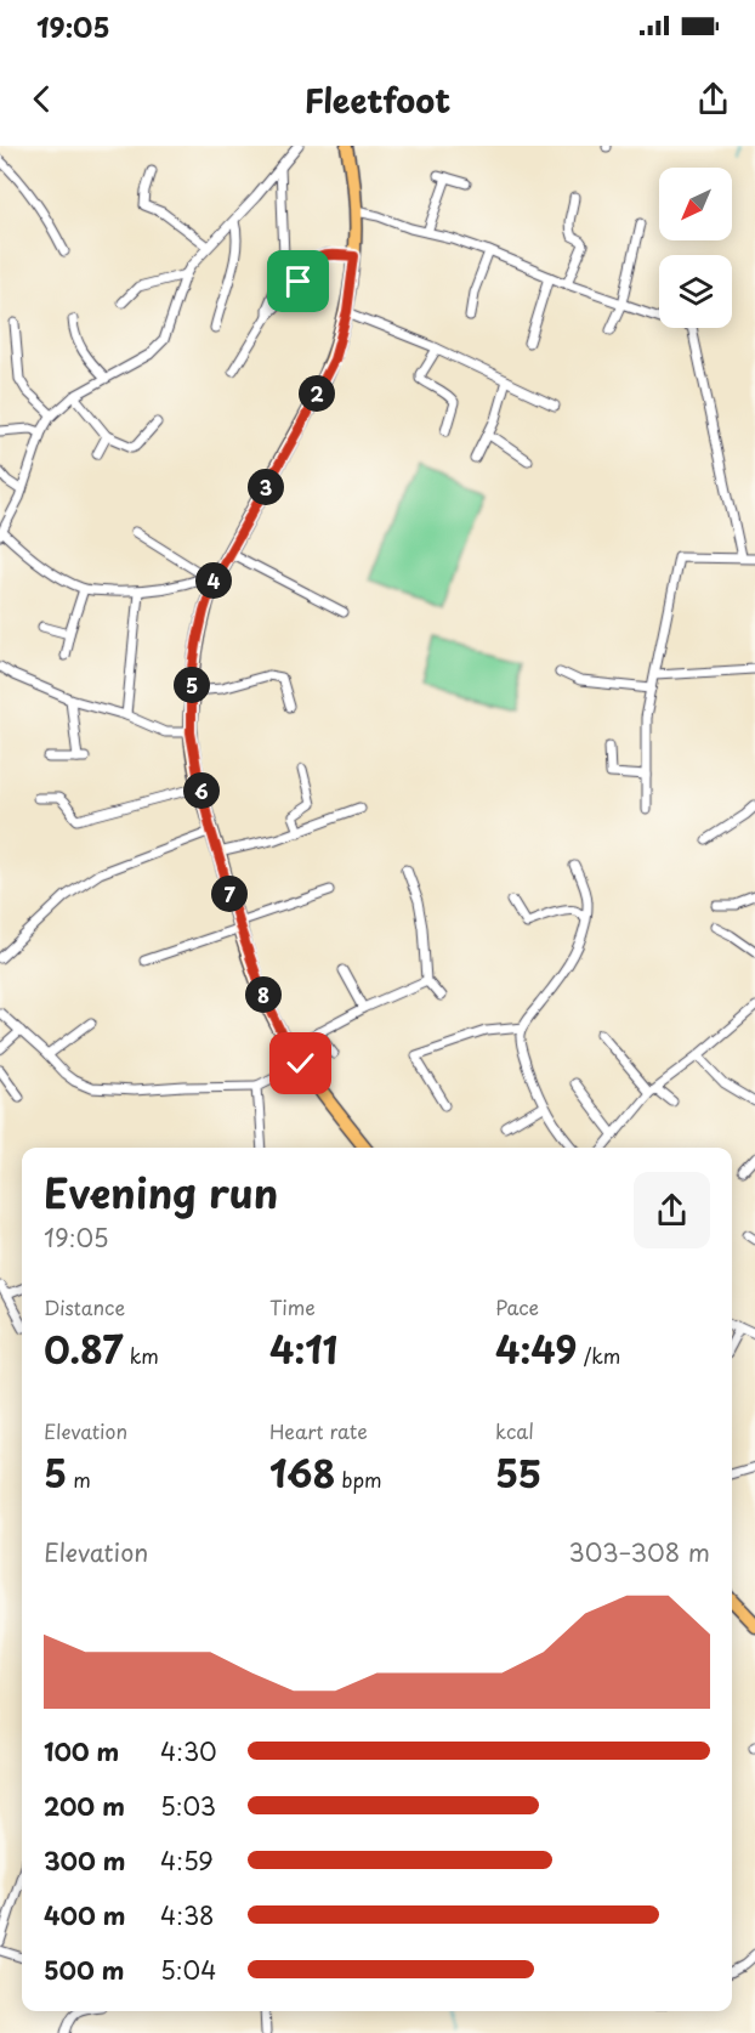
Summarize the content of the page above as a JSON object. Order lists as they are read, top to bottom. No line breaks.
{"north":"bottom left","page":{"status":"19:05","header":"Fleetfoot","pins":["2","3","4","5","6","7","8"],"heading":["Evening run","19:05"],"stats":[["Distance","0.87 km"],["Time","4:11"],["Pace","4:49 /km"],["Elevation","5 m"],["Heart rate","168 bpm"],["kcal","55"]],"chart":["Elevation","303–308 m"],"list":[{"name":"100 m","note":"4:30"},{"name":"200 m","note":"5:03"},{"name":"300 m","note":"4:59"},{"name":"400 m","note":"4:38"},{"name":"500 m","note":"5:04"}]}}
